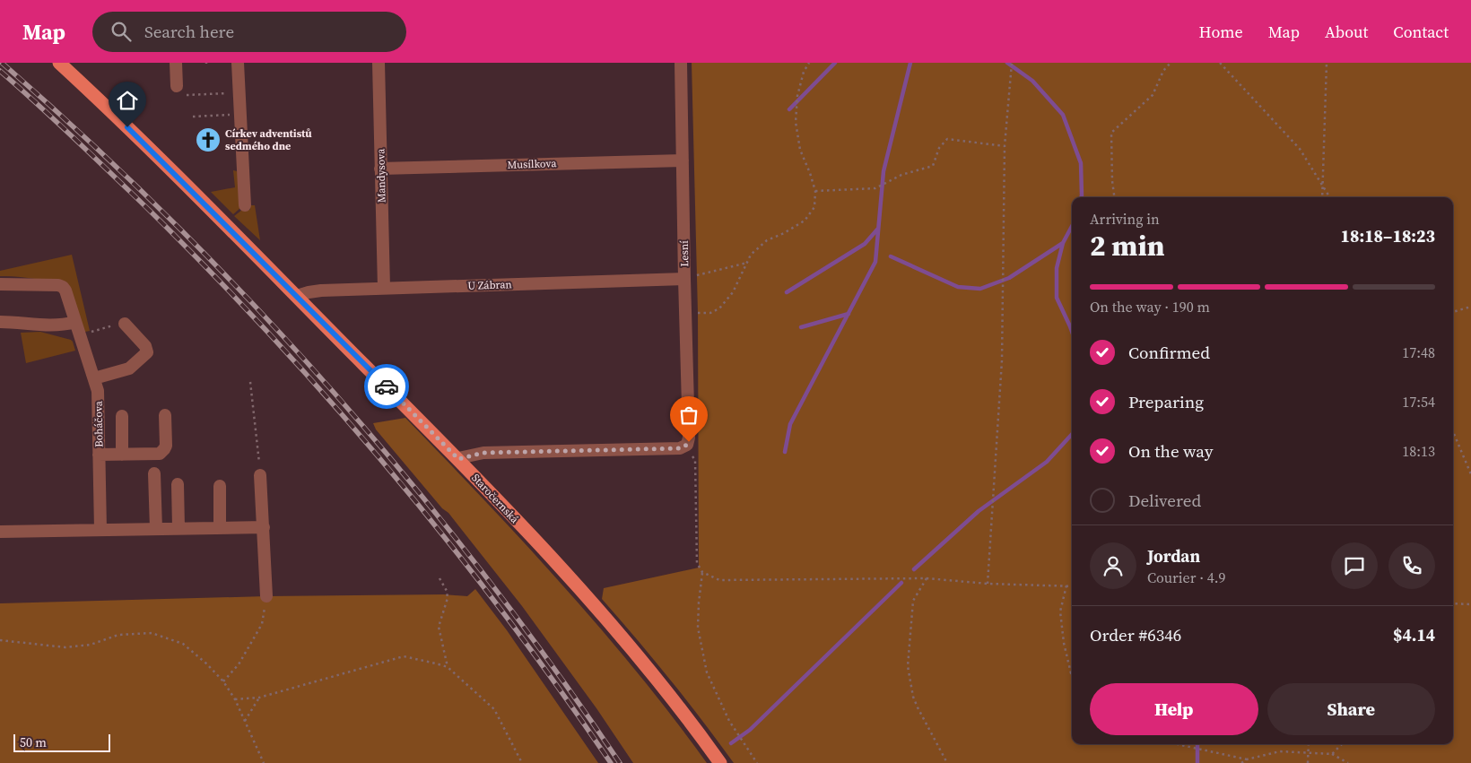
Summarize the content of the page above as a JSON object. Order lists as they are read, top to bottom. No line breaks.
{"streets":{"main road":["Staročernská"],"street":["Musílkova","Mandysova","Lesní","U Zábran","Boháčova"]},"crossings":[["Musílkova","Mandysova"],["Musílkova","Lesní"],["Mandysova","U Zábran"],["Lesní","U Zábran"],["U Zábran","Staročernská"]],"places":{"church":["Církev adventistů sedmého dne"]},"scale_bar":"50 m","page":{"header":"Map","search":"Search here","nav":["Home","Map","About","Contact"],"heading":["2 min","Arriving in","18:18–18:23"],"panel":["Jordan","Courier · 4.9","Order #6346","$4.14"],"bar":"On the way · 190 m","list":[["Confirmed","17:48"],["Preparing","17:54"],["On the way","18:13"],"Delivered"],"buttons":["Help","Share"],"scale":"50 m"}}
